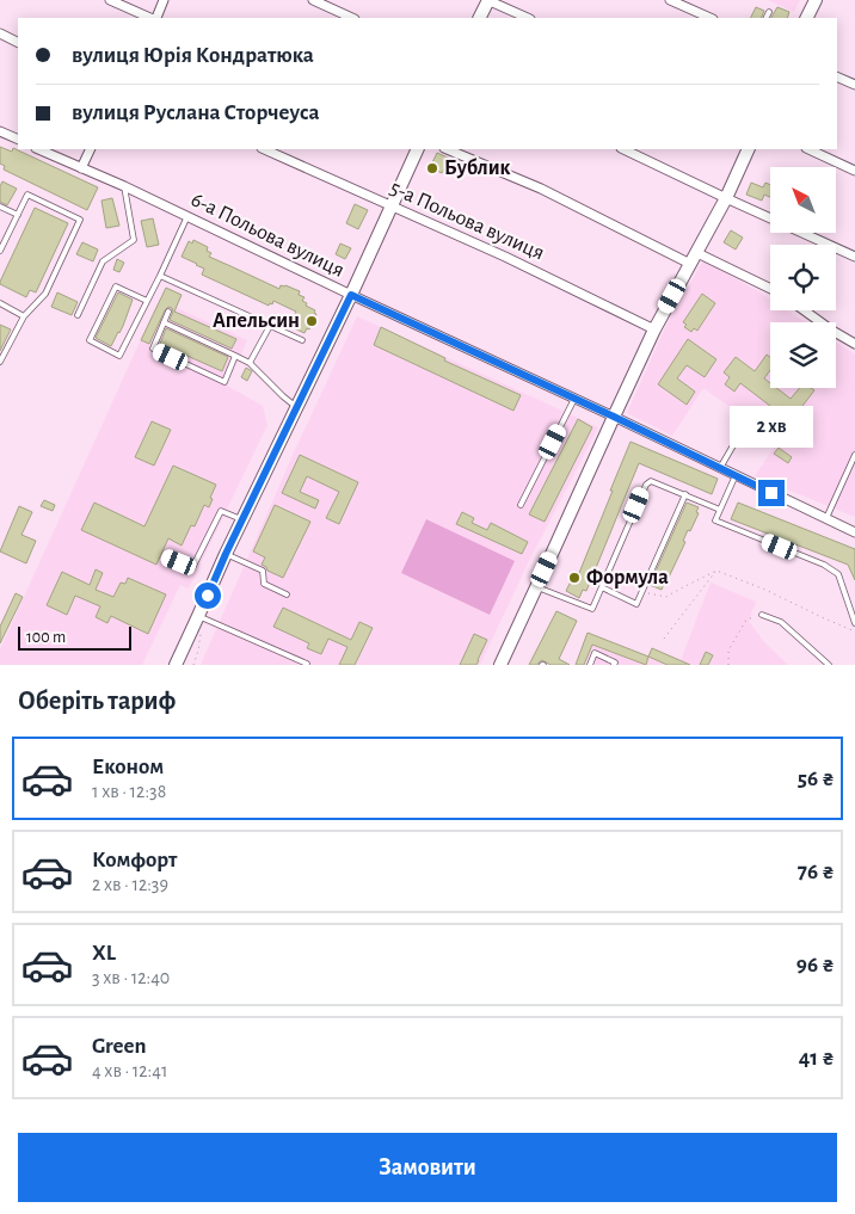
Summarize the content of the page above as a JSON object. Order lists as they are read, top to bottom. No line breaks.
{"streets":{"street":["5-а Польова вулиця","6-а Польова вулиця"]},"places":["Бублик","Апельсин","Формула"],"scale_bar":"100 m","north":"top left","page":{"banner":["вулиця Юрія Кондратюка","вулиця Руслана Сторчеуса"],"bubble":"2 хв","scale":"100 m","heading":"Оберіть тариф","list":[{"name":"Економ","note":"1 хв · 12:38","value":"56 ₴"},{"name":"Комфорт","note":"2 хв · 12:39","value":"76 ₴"},{"name":"XL","note":"3 хв · 12:40","value":"96 ₴"},{"name":"Green","note":"4 хв · 12:41","value":"41 ₴"}],"buttons":"Замовити"}}
